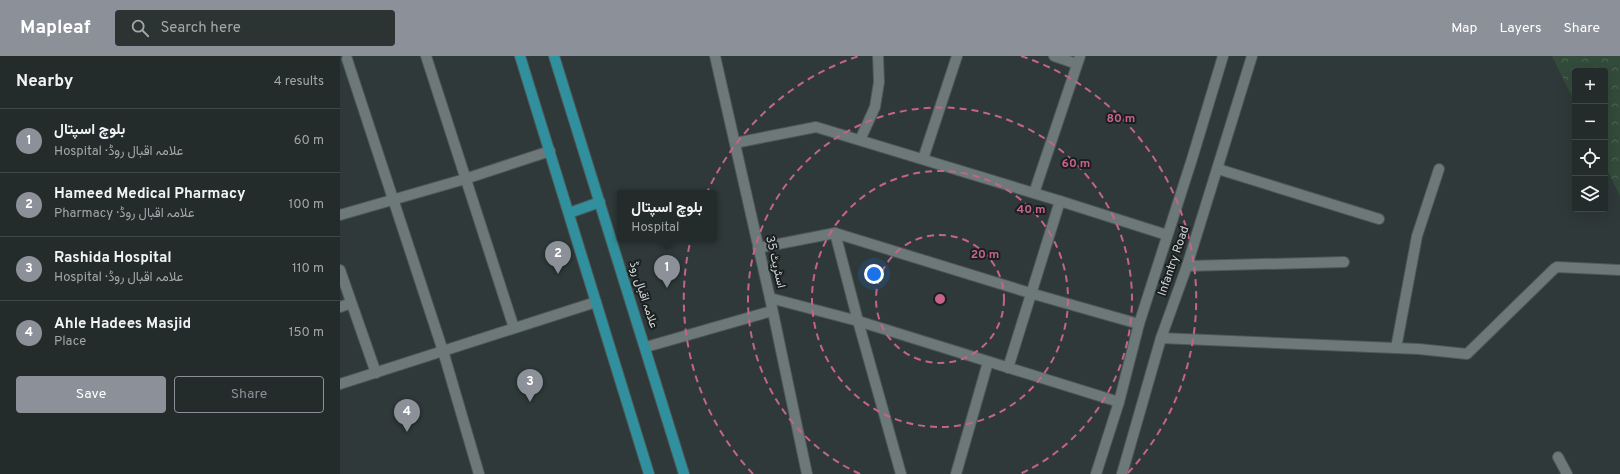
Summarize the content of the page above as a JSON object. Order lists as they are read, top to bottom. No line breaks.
{"streets":{"main road":["علامہ اقبال روڈ"],"street":["Infantry Road","اسٹریٹ 35"]},"page":{"header":"Mapleaf","search":"Search here","nav":["Map","Layers","Share"],"heading":["Nearby","4 results"],"map_buttons":["+","−"],"list":[{"mark":"1","name":"بلوچ اسپتال","note":"Hospital · علامہ اقبال روڈ","value":"60 m"},{"mark":"2","name":"Hameed Medical Pharmacy","note":"Pharmacy · علامہ اقبال روڈ","value":"100 m"},{"mark":"3","name":"Rashida Hospital","note":"Hospital · علامہ اقبال روڈ","value":"110 m"},{"mark":"4","name":"Ahle Hadees Masjid","note":"Place","value":"150 m"}],"popup":["بلوچ اسپتال","Hospital"],"pins":["2","1","3","4"],"buttons":["Save","Share"]},"rings":["80 m","60 m","40 m","20 m"]}
